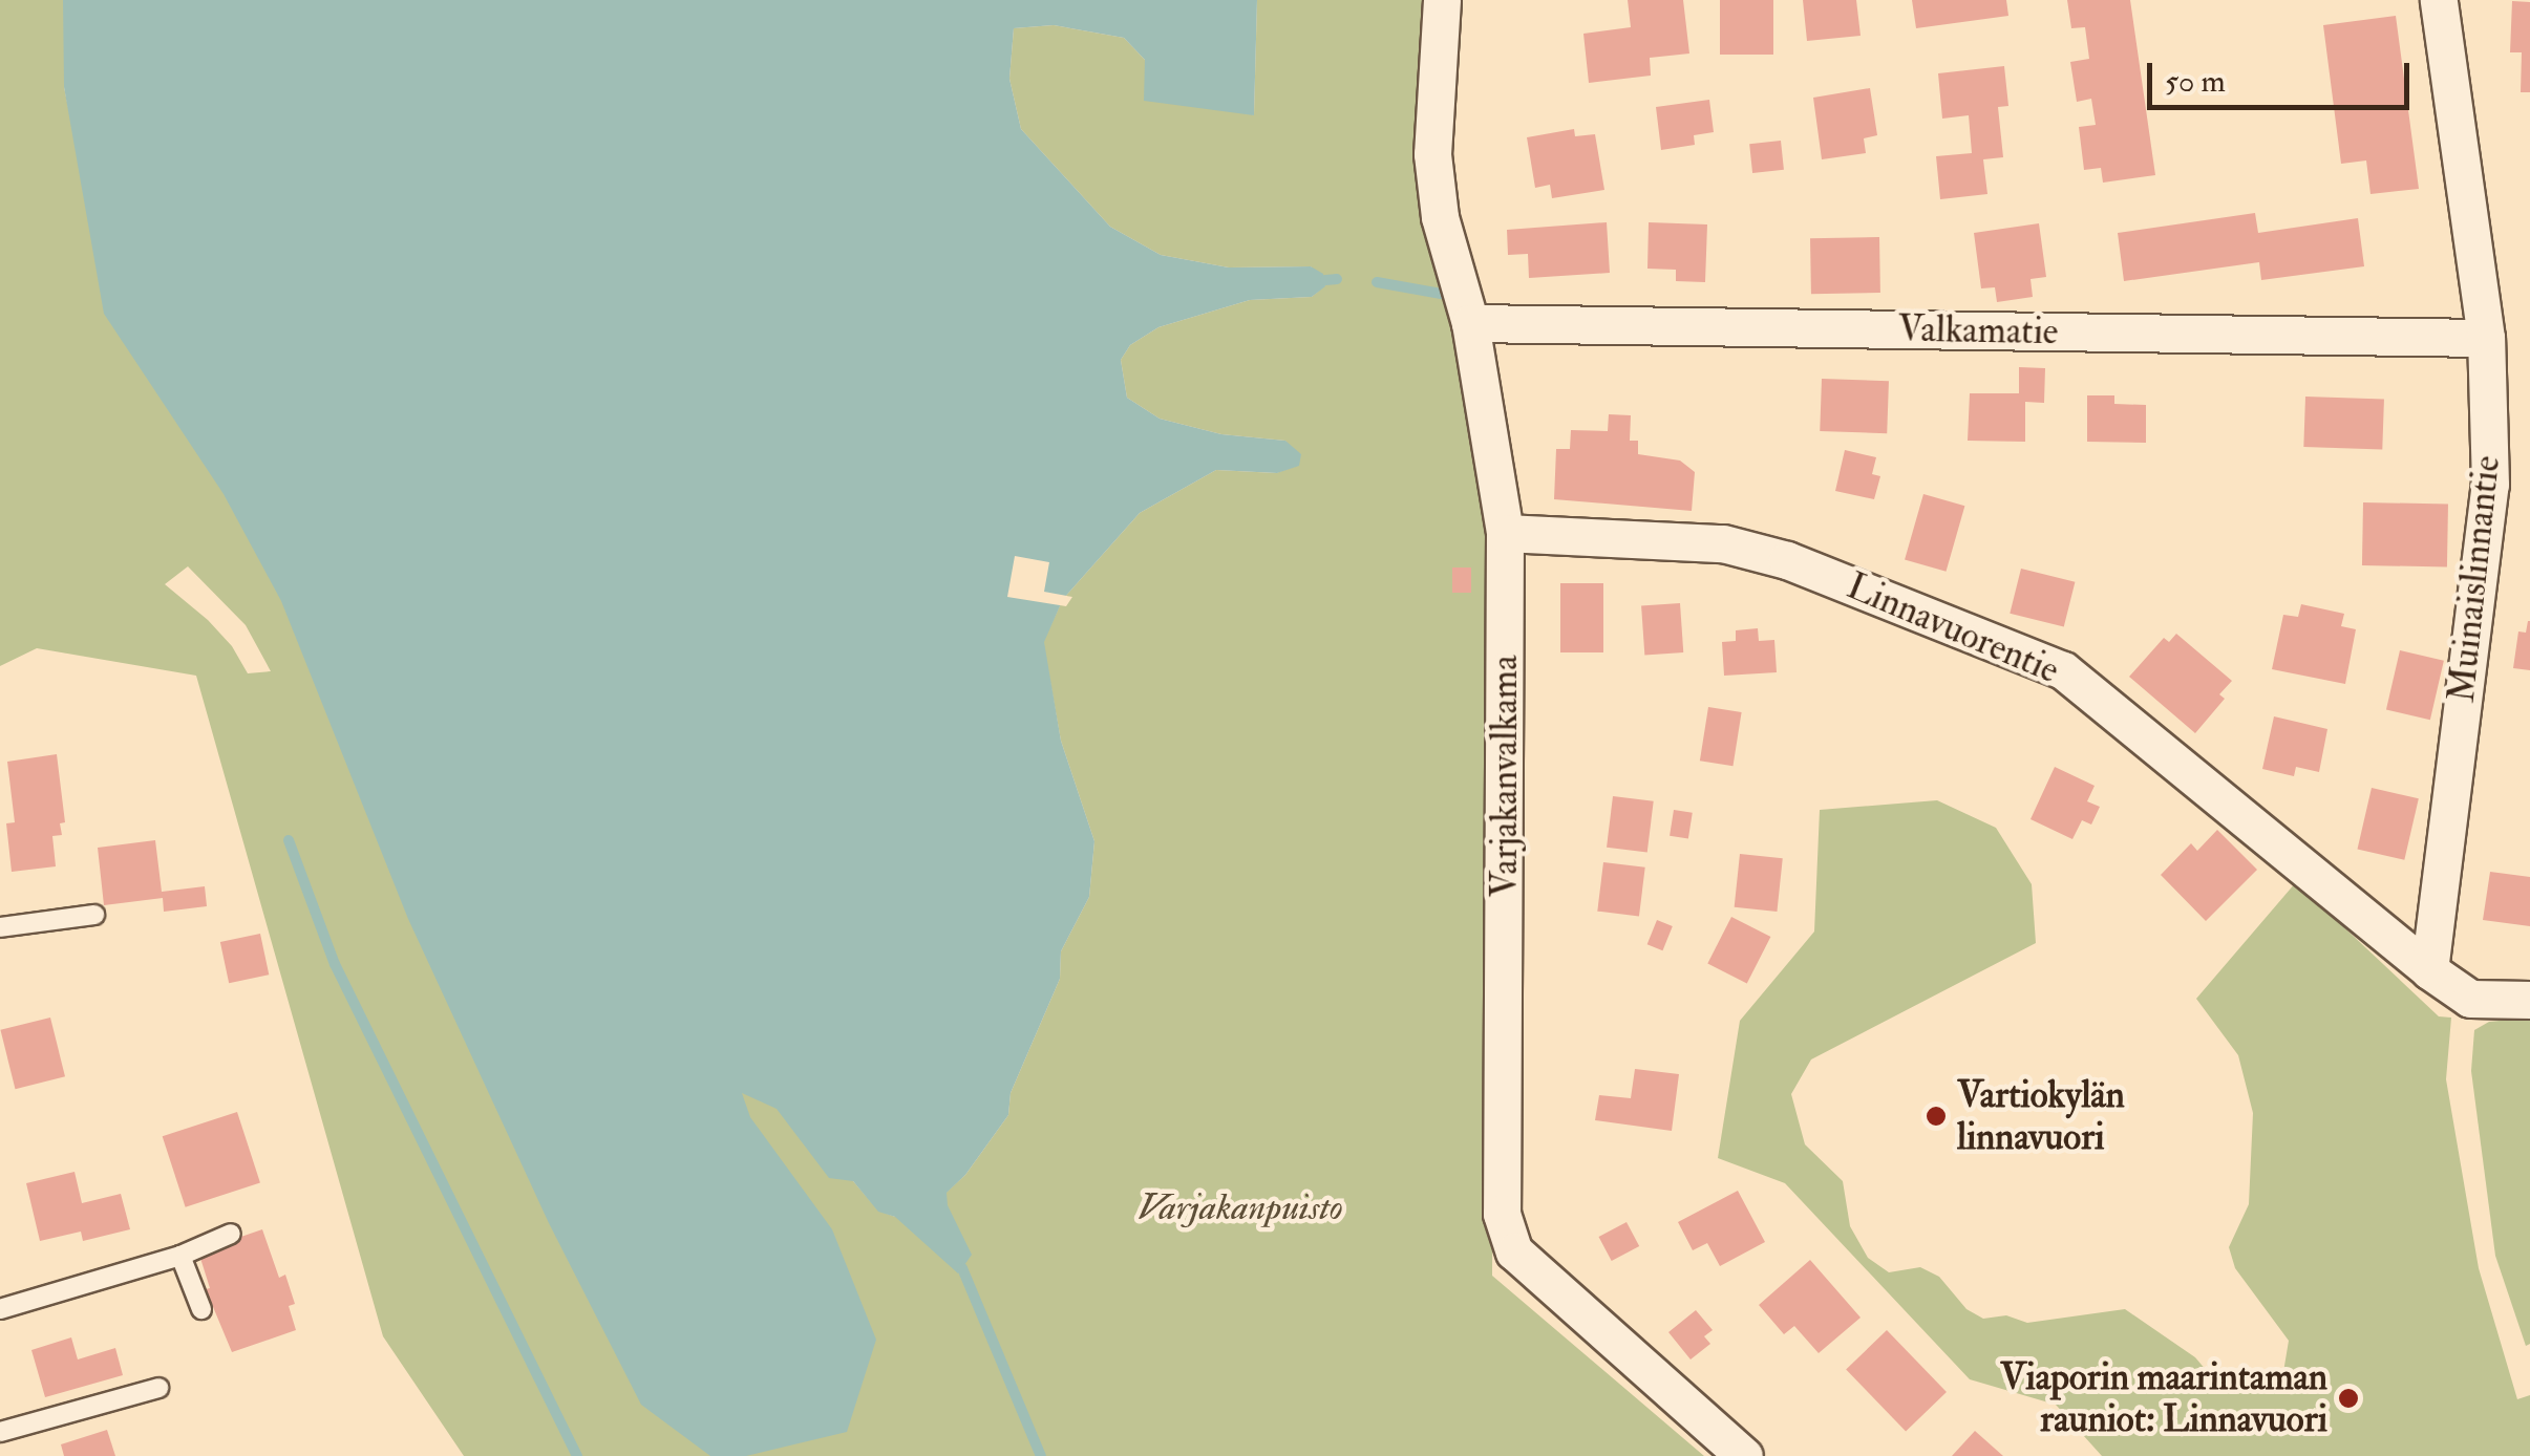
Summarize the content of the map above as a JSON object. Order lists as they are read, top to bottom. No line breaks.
{"streets":{"street":["Valkamatie","Muinaislinnantie","Linnavuorentie","Varjakanvalkama"]},"crossings":[["Valkamatie","Muinaislinnantie"],["Valkamatie","Varjakanvalkama"],["Muinaislinnantie","Linnavuorentie"],["Linnavuorentie","Varjakanvalkama"]],"parks":["Varjakanpuisto"],"places":["Vartiokylän linnavuori","Viaporin maarintaman rauniot: Linnavuori"],"scale_bar":"50 m"}
